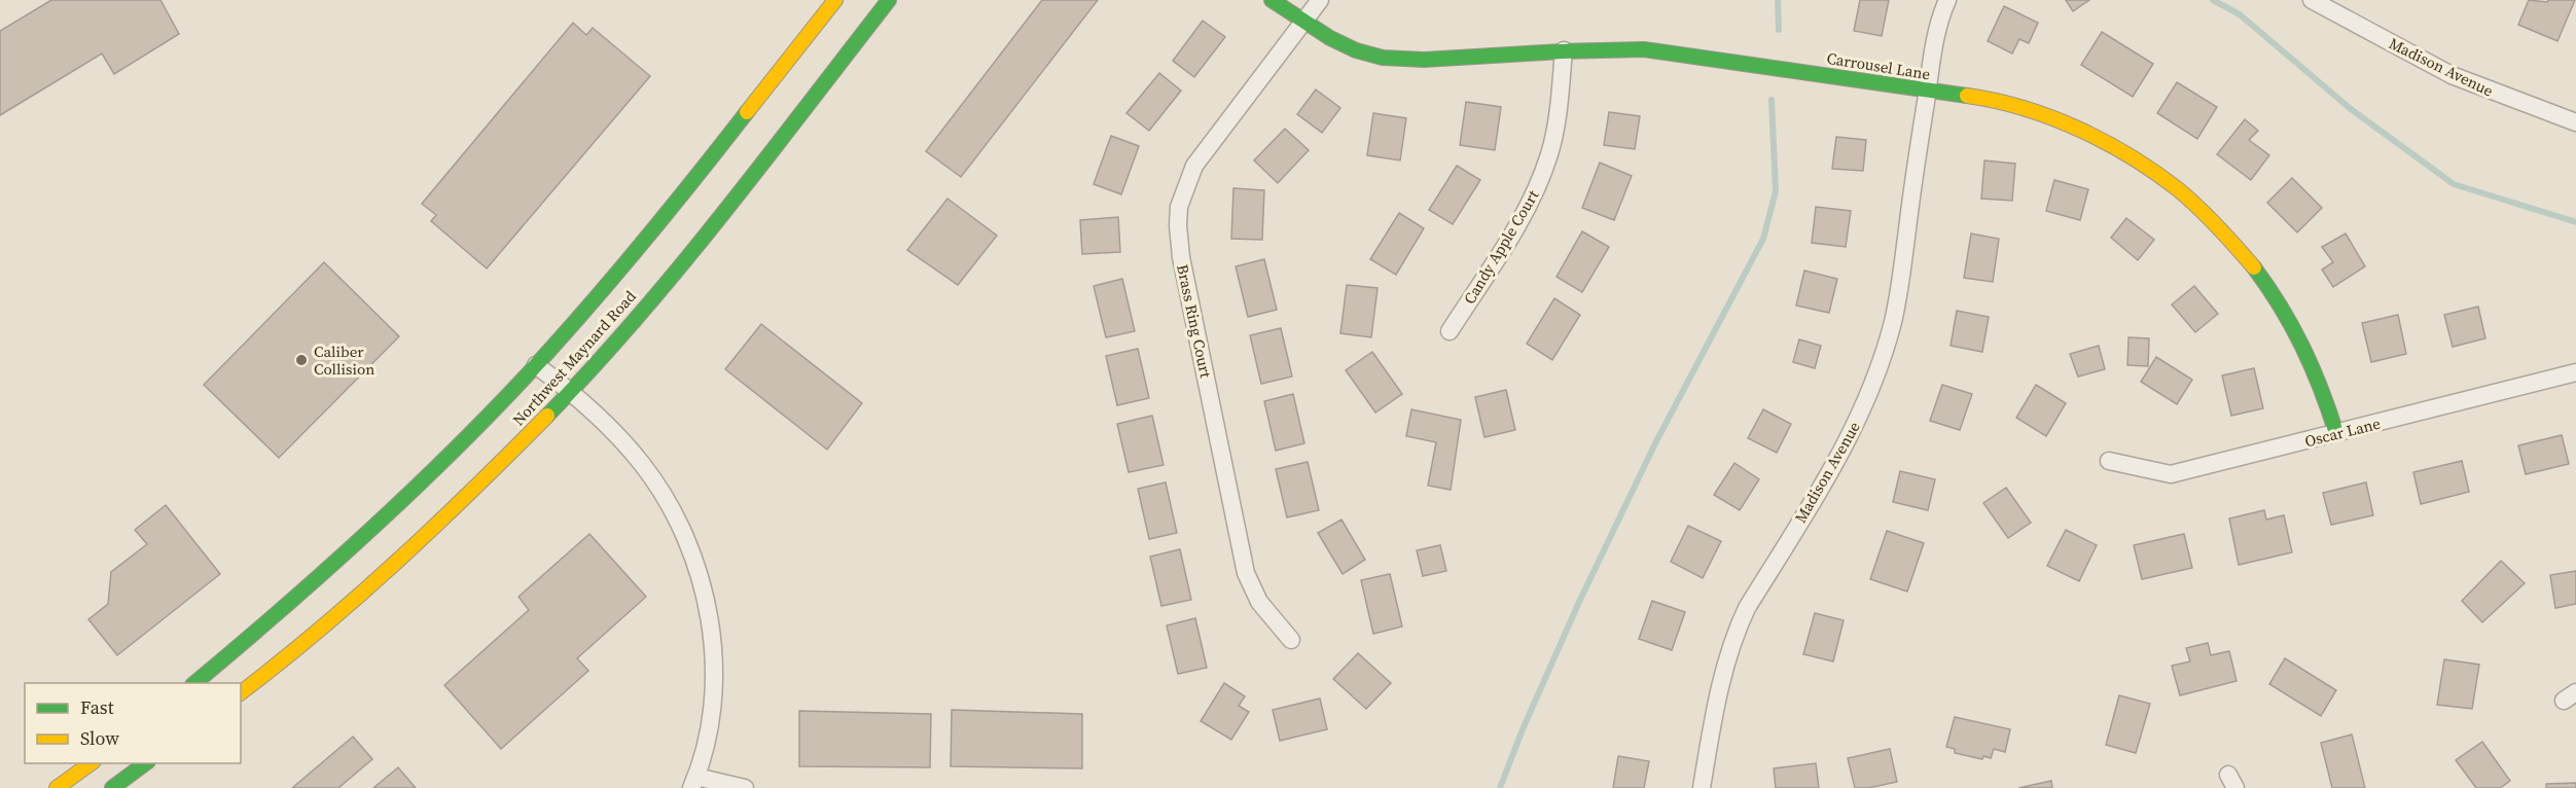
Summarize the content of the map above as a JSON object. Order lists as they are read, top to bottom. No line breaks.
{"streets":{"main road":["Carrousel Lane","Northwest Maynard Road"],"street":["Madison Avenue","Candy Apple Court","Brass Ring Court","Oscar Lane"]},"crossings":[["Carrousel Lane","Madison Avenue"],["Carrousel Lane","Candy Apple Court"],["Carrousel Lane","Brass Ring Court"],["Carrousel Lane","Oscar Lane"]],"places":["Caliber Collision"],"legend":["Fast","Slow"]}
